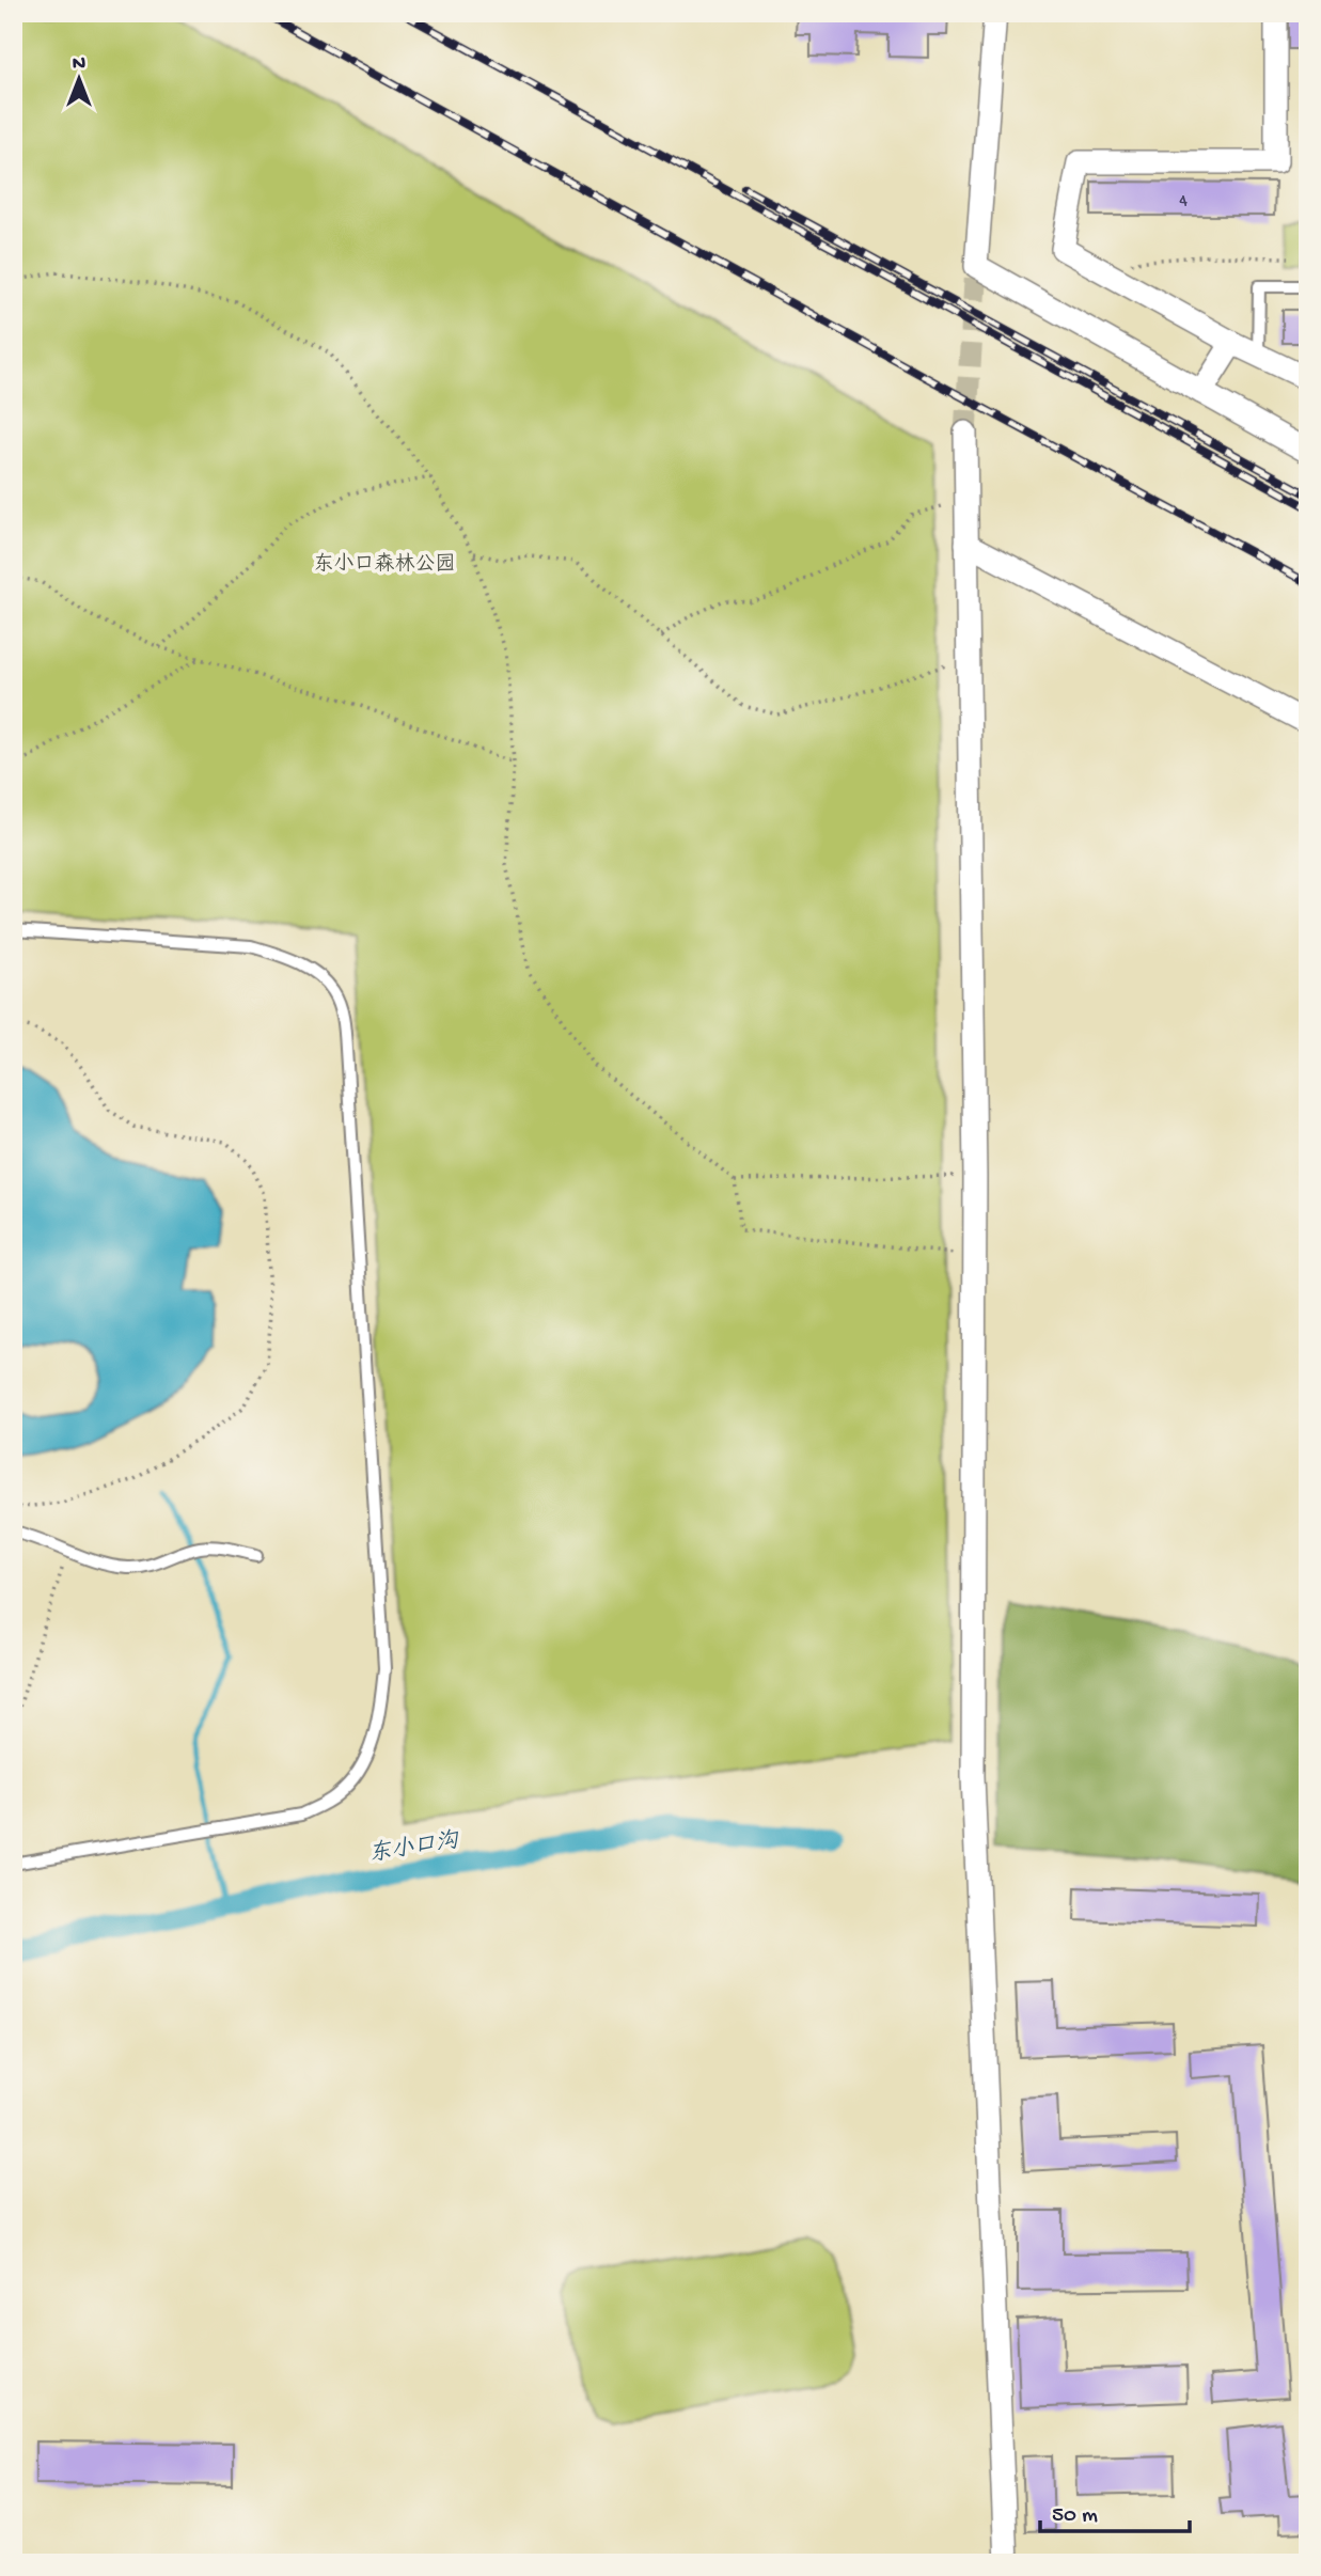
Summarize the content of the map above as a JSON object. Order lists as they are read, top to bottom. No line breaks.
{"water":["东小口沟"],"parks":["东小口森林公园"],"house_numbers":["4"],"scale_bar":"50 m","north":"top"}
